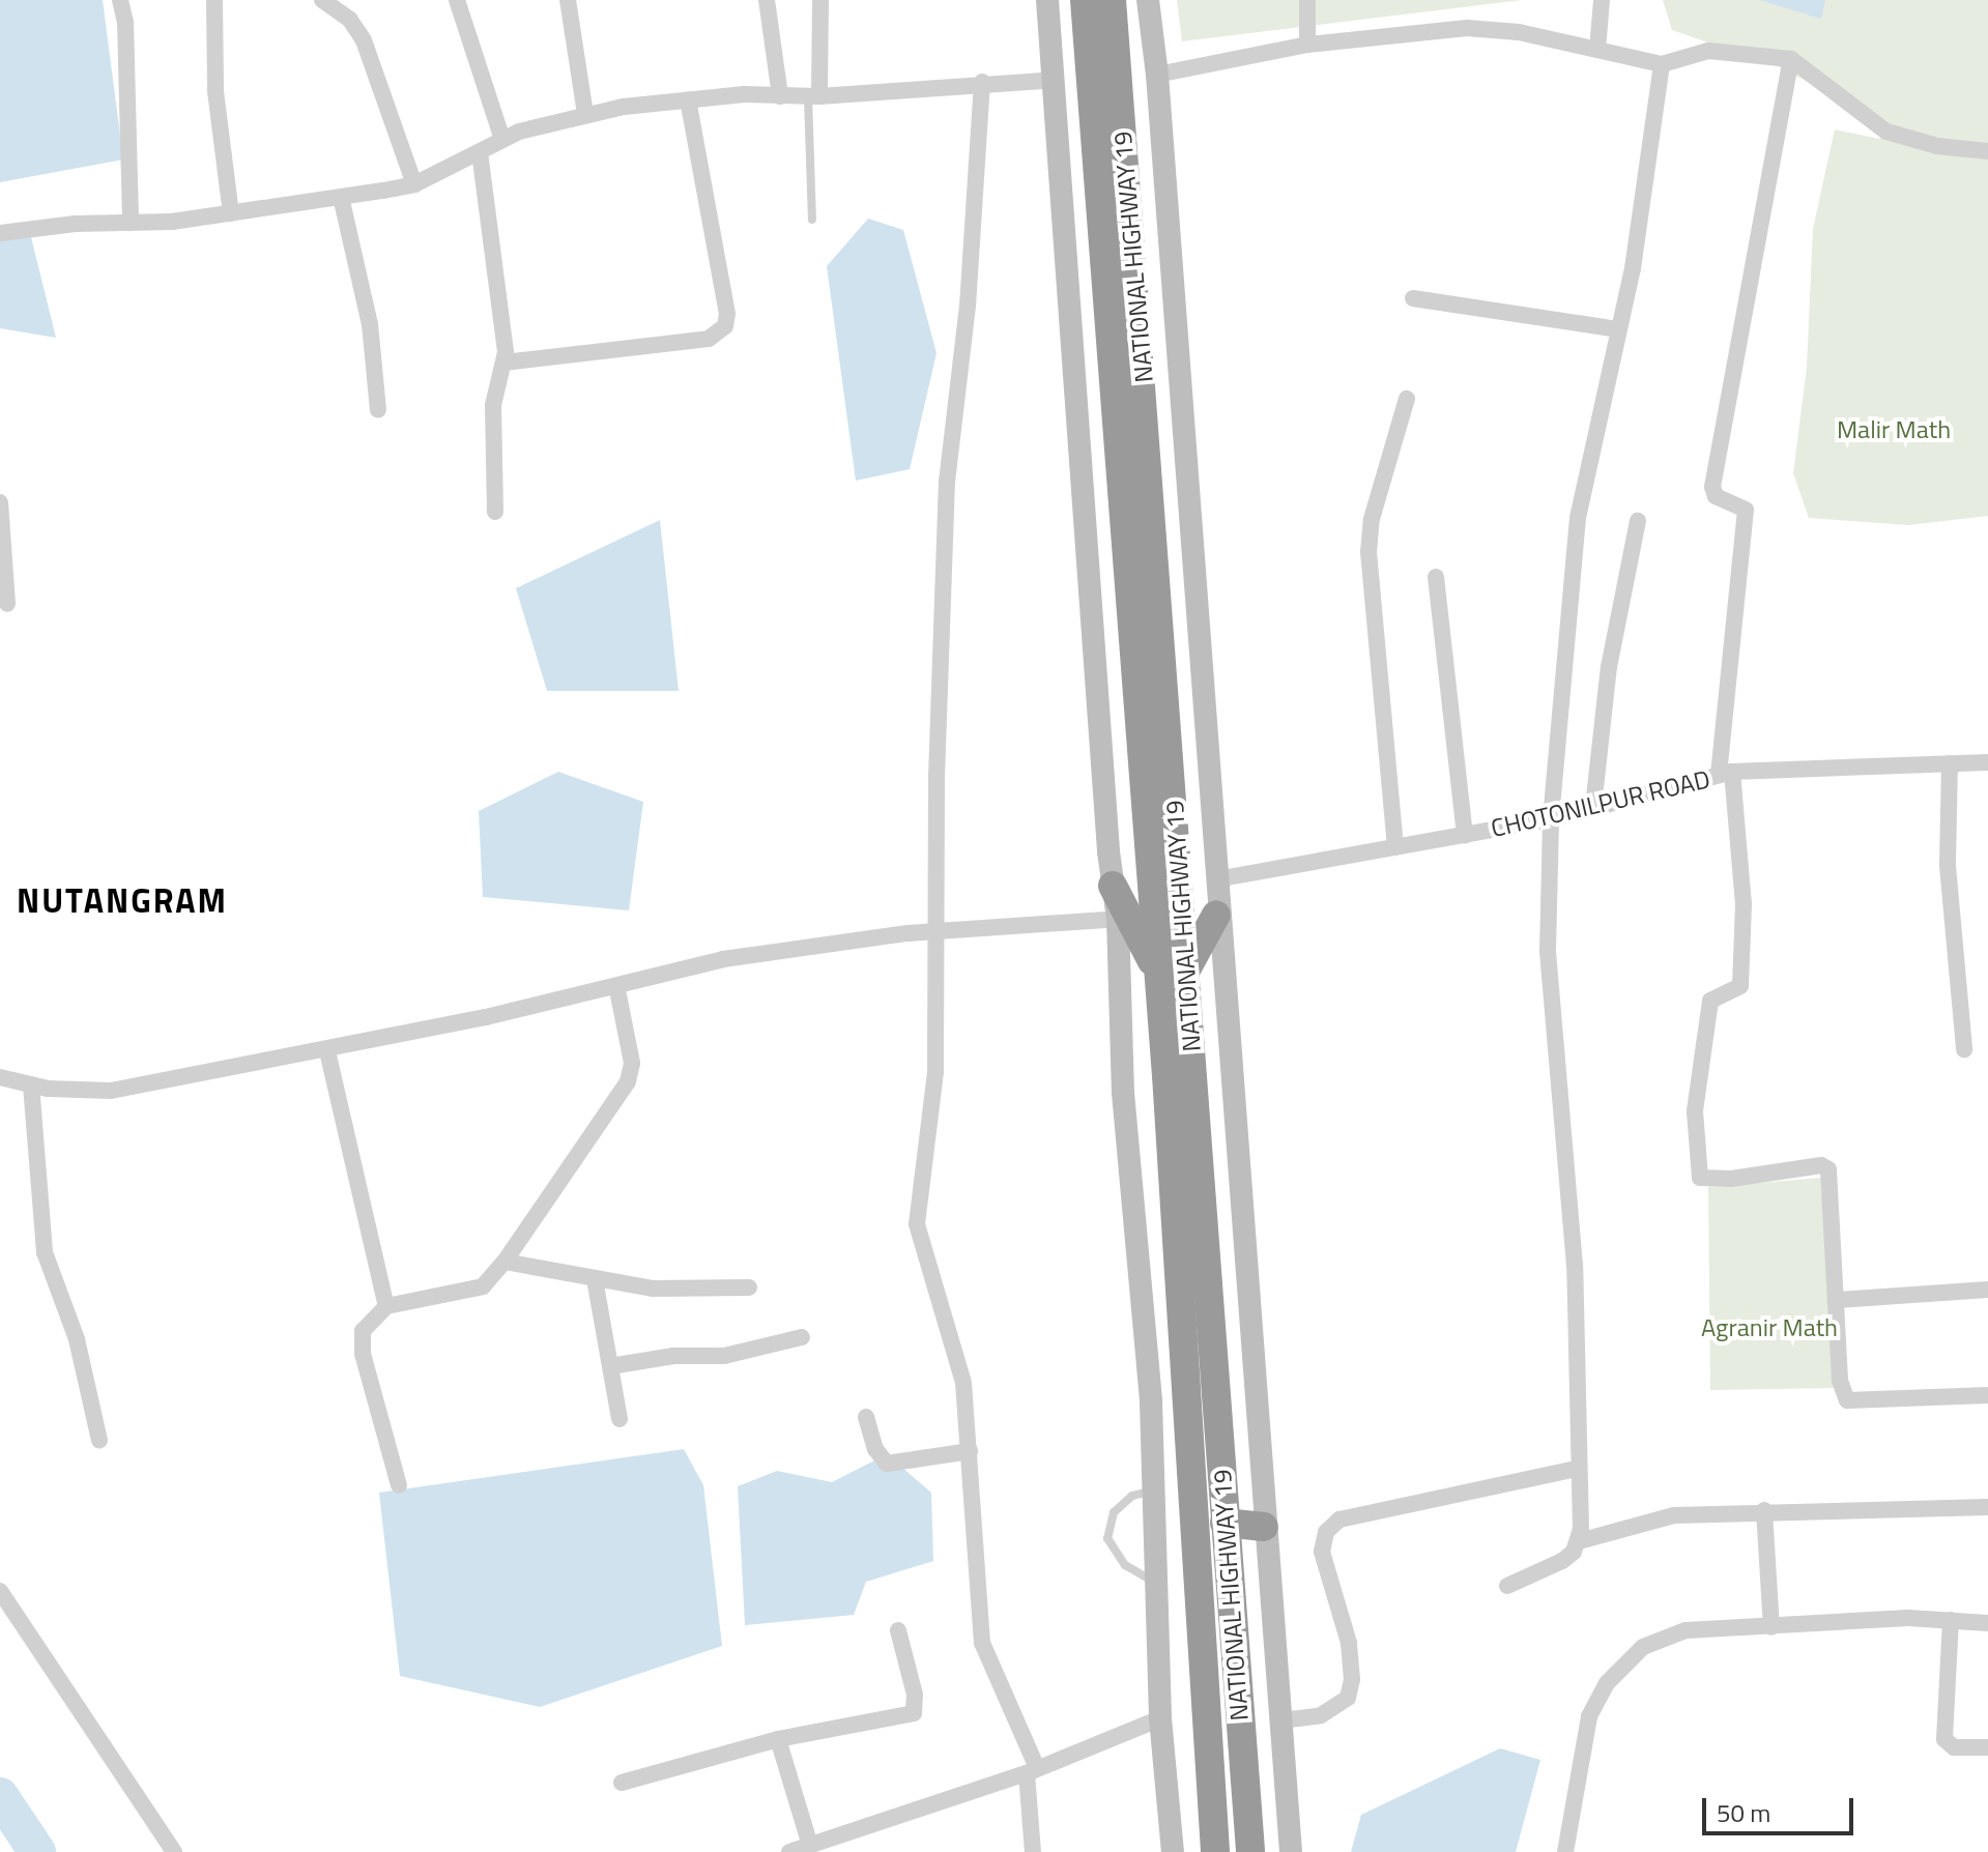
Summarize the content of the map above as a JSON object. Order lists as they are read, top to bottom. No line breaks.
{"streets":{"highway":["NATIONAL HIGHWAY 19"],"street":["CHOTONILPUR ROAD"]},"districts":["NUTANGRAM"],"parks":["Malir Math","Agranir Math"],"scale_bar":"50 m"}
